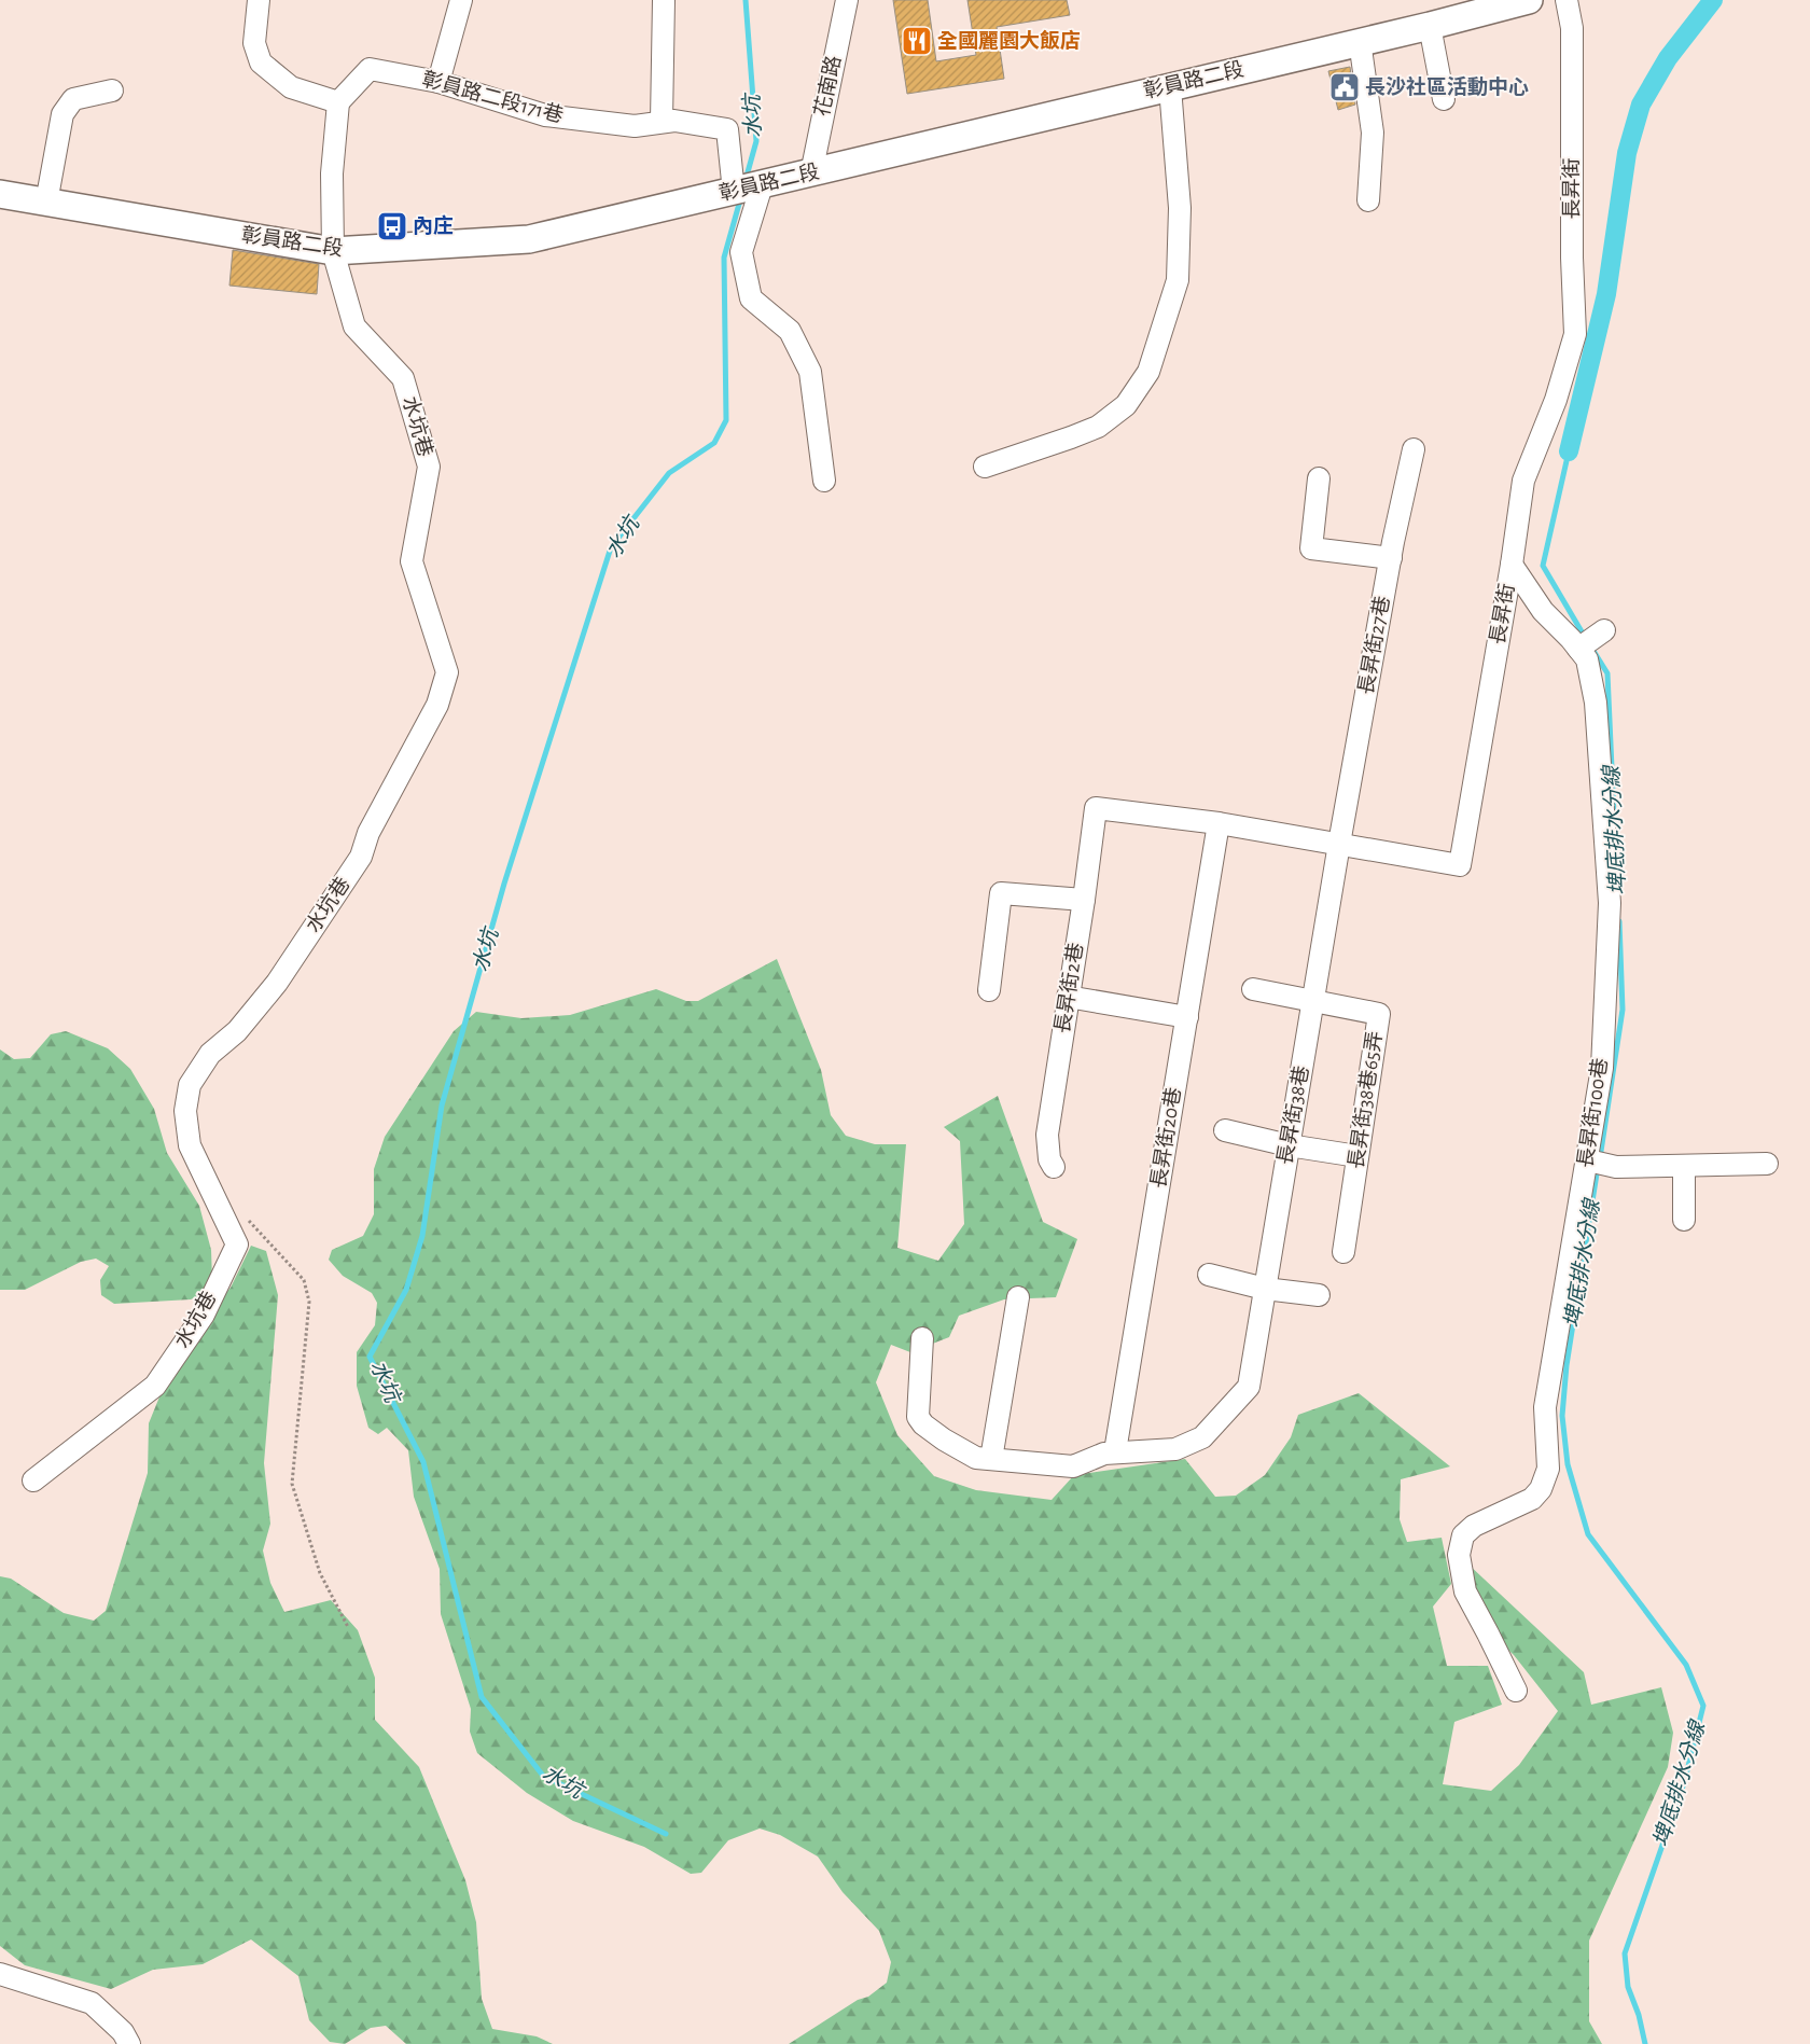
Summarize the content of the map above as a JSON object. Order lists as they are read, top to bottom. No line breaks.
{"streets":{"main road":["彰員路二段"],"street":["花南路","彰員路二段171巷","長昇街","水坑巷","長昇街27巷","長昇街2巷","長昇街38巷65弄","長昇街100巷","長昇街38巷","長昇街20巷"]},"crossings":[["彰員路二段","花南路"],["彰員路二段","彰員路二段171巷"],["彰員路二段","水坑巷"],["長昇街","長昇街27巷"],["長昇街","長昇街2巷"],["長昇街","長昇街100巷"],["長昇街","長昇街38巷"],["長昇街","長昇街20巷"],["長昇街27巷","長昇街38巷"],["長昇街38巷65弄","長昇街38巷"],["長昇街38巷","長昇街20巷"]],"water":["水坑","埤底排水分線"],"places":{"restaurant":["全國麗園大飯店"],"public building":["長沙社區活動中心"],"bus stop":["內庄"]}}
